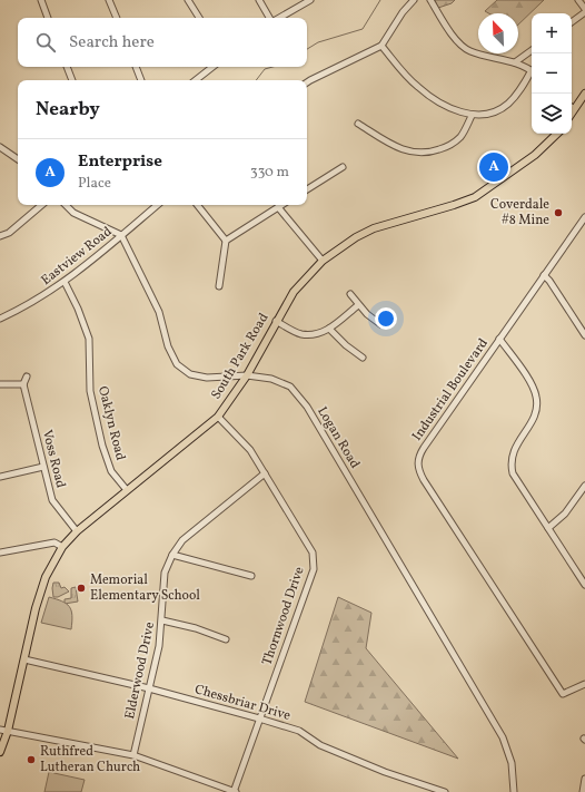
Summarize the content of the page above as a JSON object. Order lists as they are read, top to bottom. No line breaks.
{"streets":{"main road":["South Park Road"],"street":["Eastview Road","Industrial Boulevard","Oaklyn Road","Logan Road","Voss Road","Thornwood Drive","Elderwood Drive","Chessbriar Drive"]},"crossings":[["Eastview Road","Oaklyn Road"],["Eastview Road","Logan Road"],["South Park Road","Oaklyn Road"],["South Park Road","Logan Road"],["South Park Road","Voss Road"],["South Park Road","Thornwood Drive"],["South Park Road","Chessbriar Drive"],["Thornwood Drive","Elderwood Drive"],["Thornwood Drive","Chessbriar Drive"],["Elderwood Drive","Chessbriar Drive"]],"places":["Coverdale #8 Mine","Memorial Elementary School","Ruthfred Lutheran Church"],"north":"top left","page":{"map_buttons":["+","−"],"search":"Search here","heading":"Nearby","list":[{"mark":"A","name":"Enterprise","note":"Place","value":"330 m"}],"pins":"A"}}
